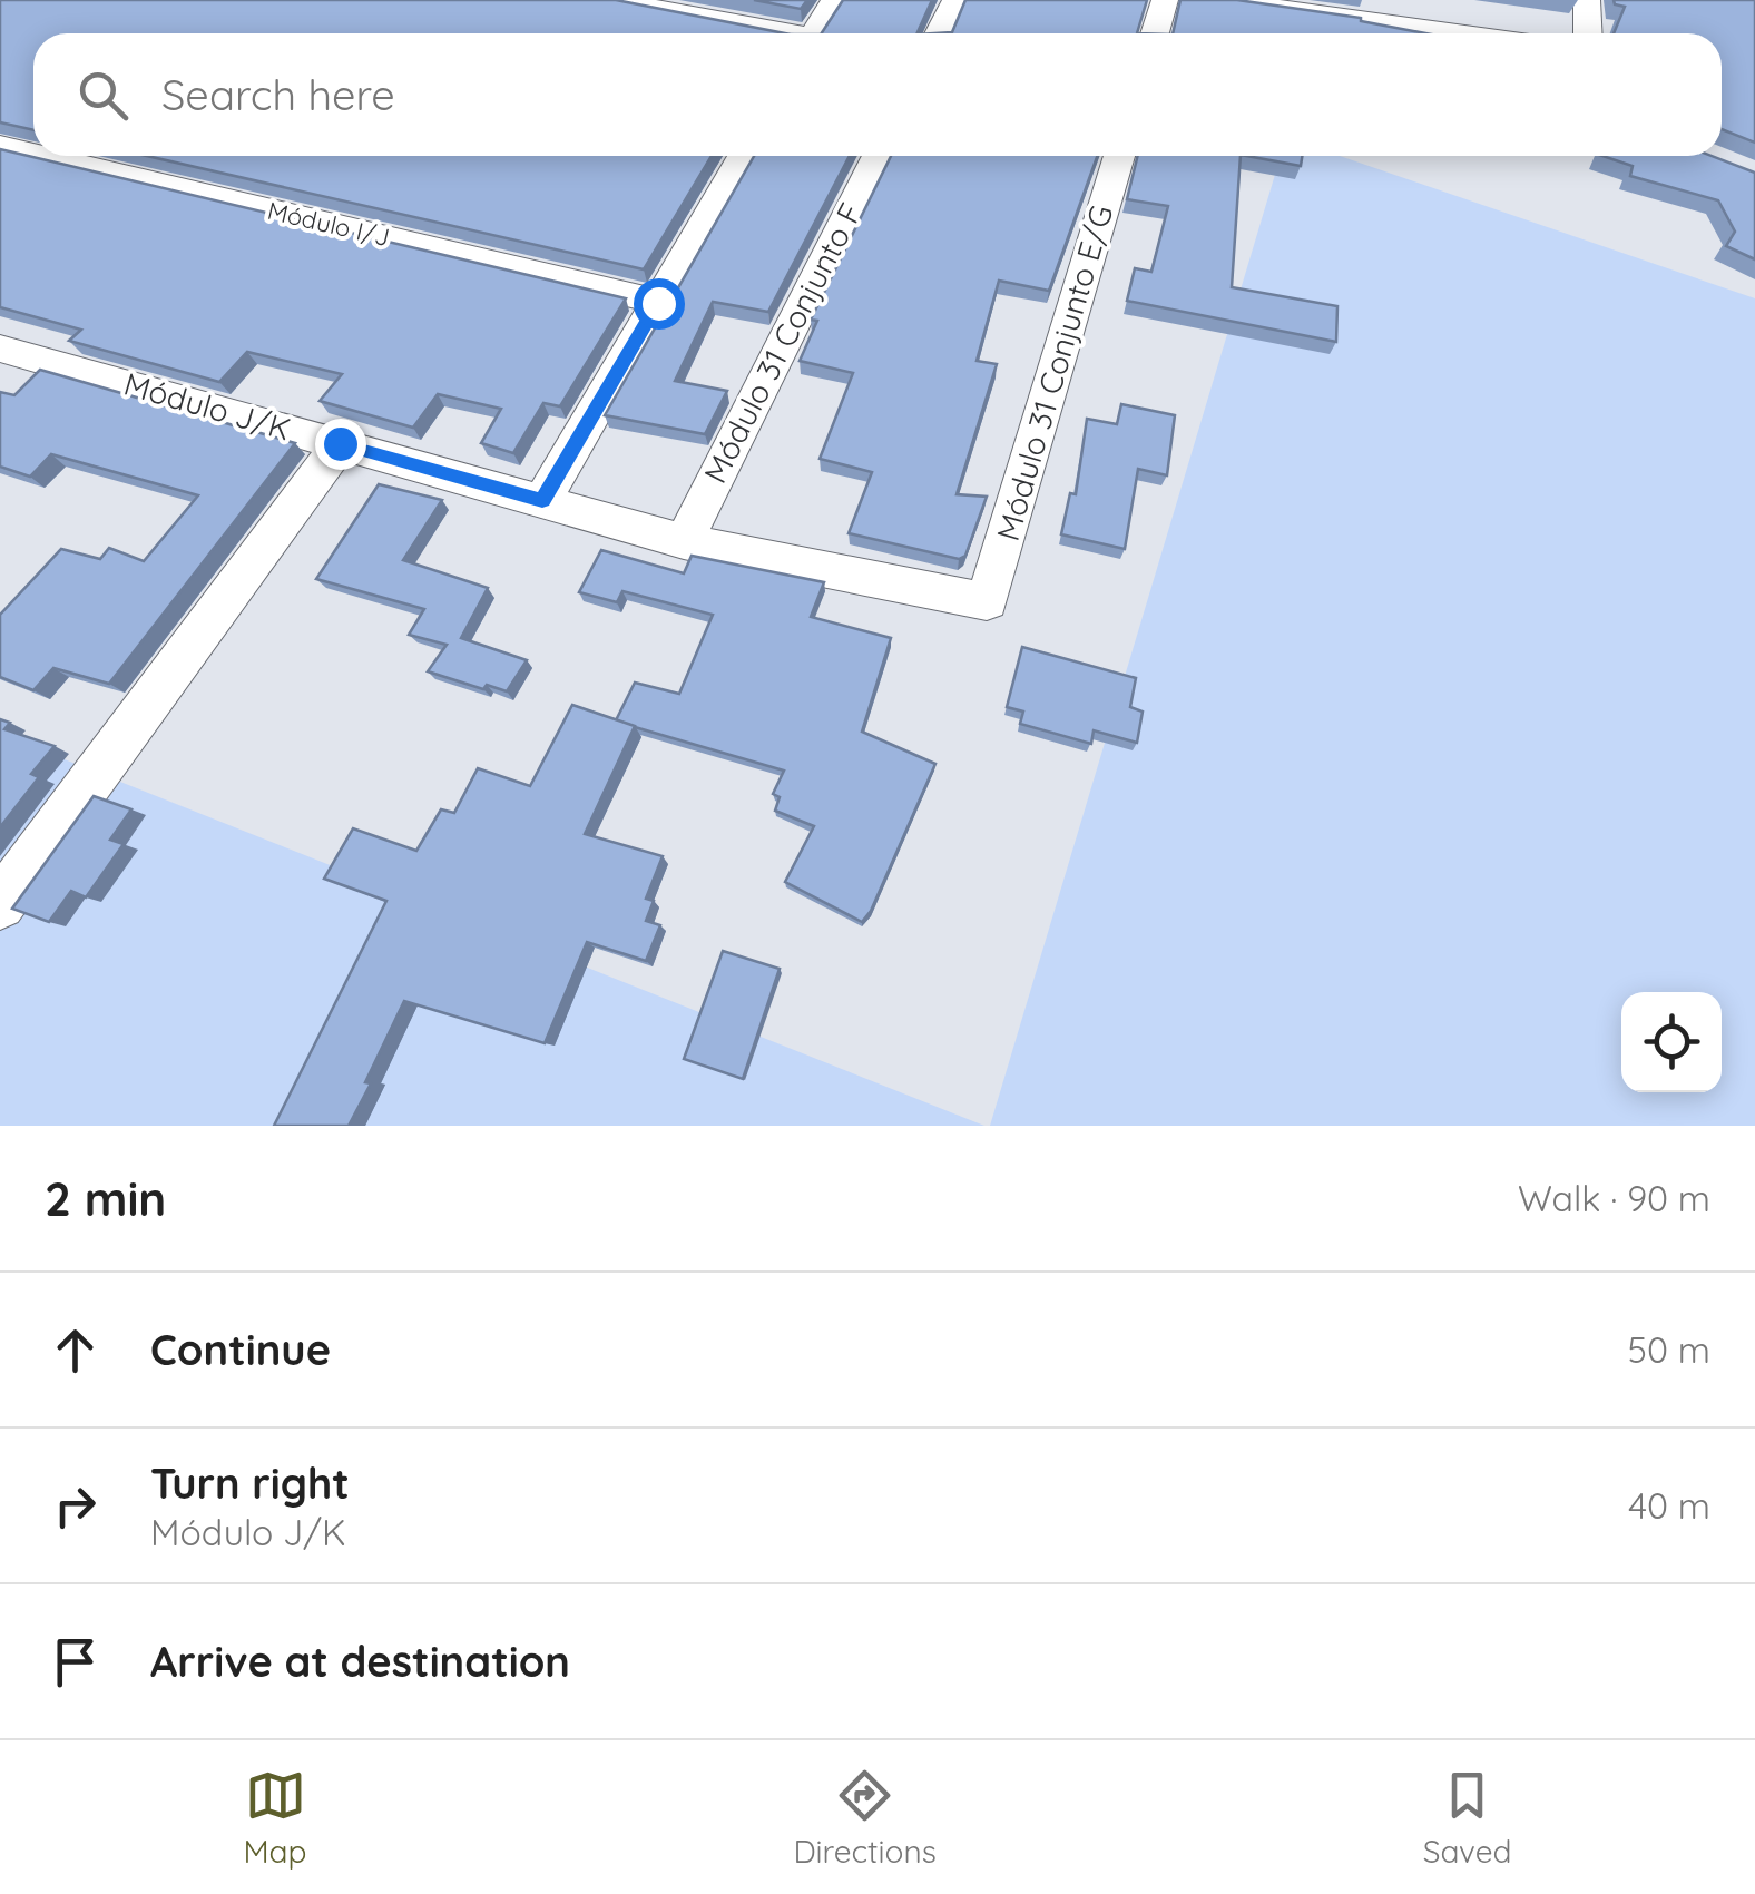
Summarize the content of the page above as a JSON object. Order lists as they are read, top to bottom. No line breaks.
{"streets":{"street":["Módulo I/J","Módulo 31 Conjunto F","Módulo 31 Conjunto E/G","Módulo J/K"]},"crossings":[["Módulo 31 Conjunto F","Módulo J/K"],["Módulo 31 Conjunto E/G","Módulo J/K"]],"page":{"search":"Search here","heading":["2 min","Walk · 90 m"],"list":[["Continue","50 m"],["Turn right","Módulo J/K","40 m"],"Arrive at destination"],"nav":["Map","Directions","Saved"]}}
